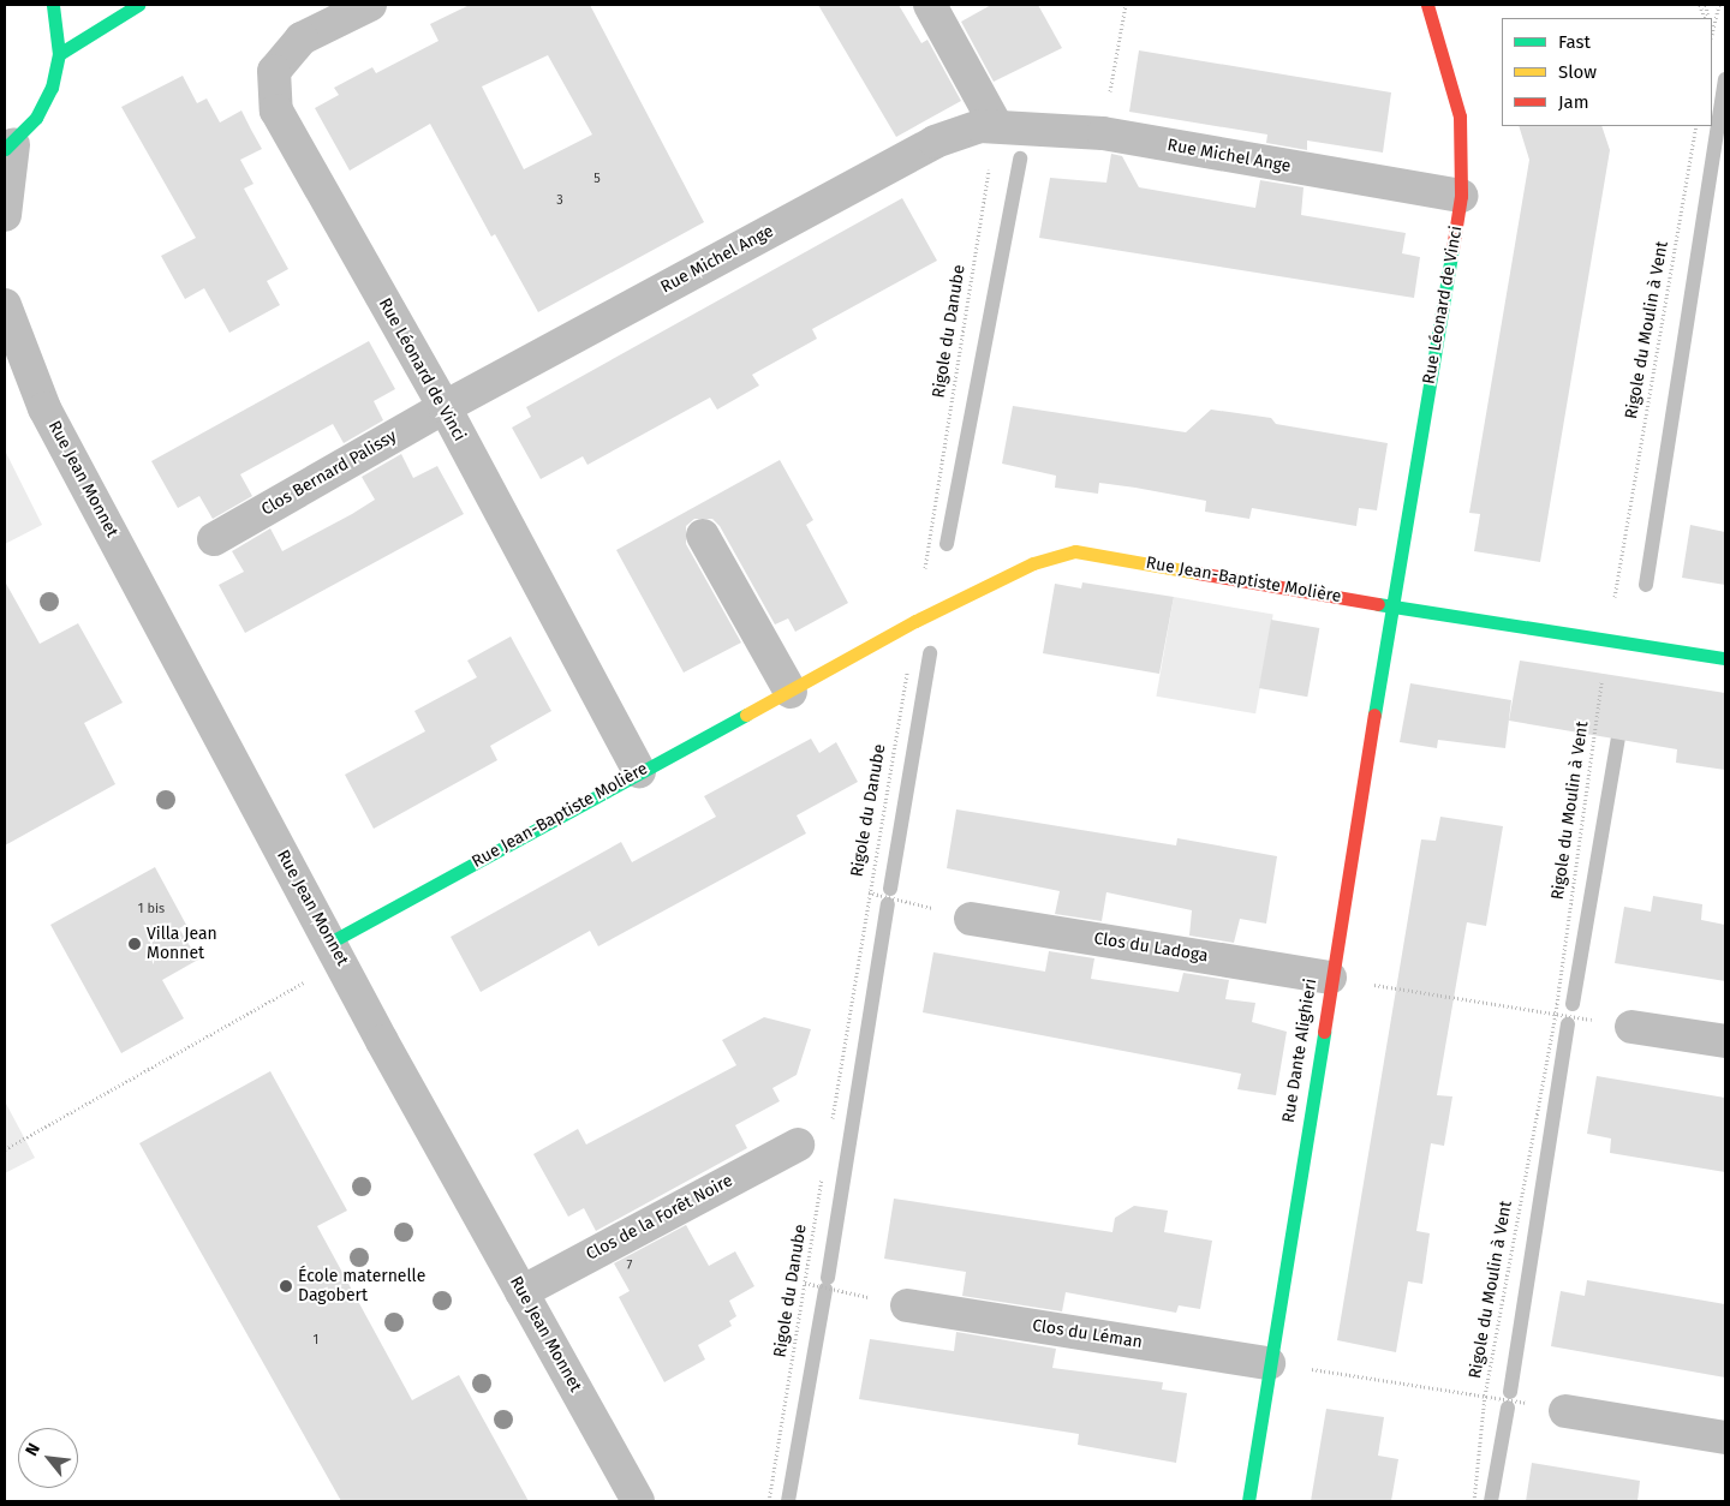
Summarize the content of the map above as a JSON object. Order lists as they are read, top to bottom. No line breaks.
{"streets":{"street":["Rue Michel Ange","Rue Léonard de Vinci","Clos Bernard Palissy","Rue Jean Monnet","Rue Jean-Baptiste Molière","Clos du Ladoga","Rue Dante Alighieri","Clos de la Forêt Noire","Clos du Léman"],"path":["Rigole du Moulin à Vent","Rigole du Danube"]},"crossings":[["Rue Michel Ange","Rue Léonard de Vinci"],["Rue Michel Ange","Rigole du Danube"],["Rue Michel Ange","Clos Bernard Palissy"],["Rue Léonard de Vinci","Clos Bernard Palissy"],["Rue Léonard de Vinci","Rue Jean-Baptiste Molière"],["Rue Léonard de Vinci","Rue Dante Alighieri"],["Rigole du Moulin à Vent","Rue Jean-Baptiste Molière"],["Rigole du Danube","Rue Jean-Baptiste Molière"],["Rue Jean Monnet","Rue Jean-Baptiste Molière"],["Rue Jean Monnet","Clos de la Forêt Noire"],["Rue Jean-Baptiste Molière","Rue Dante Alighieri"],["Clos du Ladoga","Rue Dante Alighieri"],["Rue Dante Alighieri","Clos du Léman"]],"places":["Villa Jean Monnet","École maternelle Dagobert"],"house_numbers":["5","3","1 bis","7","1"],"legend":["Fast","Slow","Jam"],"north":"top left"}
